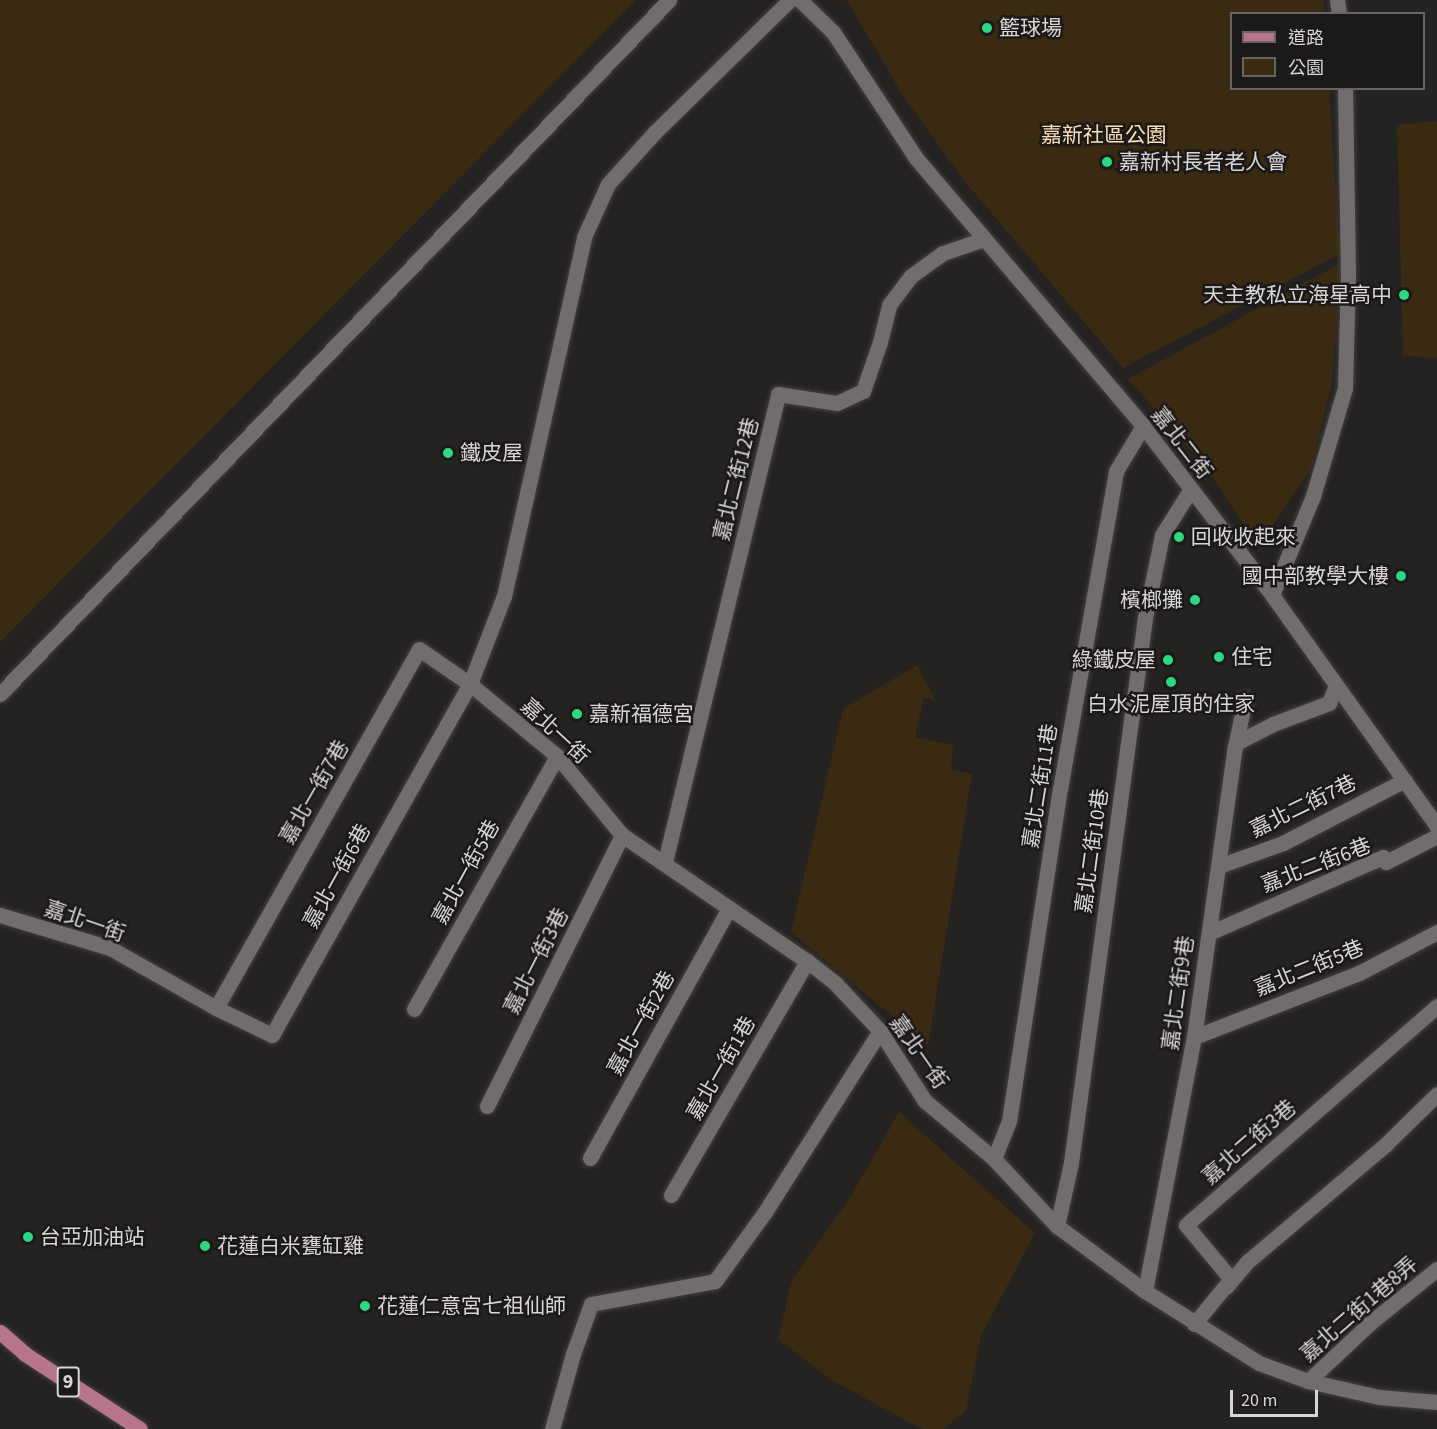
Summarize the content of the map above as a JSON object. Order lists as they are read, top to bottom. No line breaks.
{"streets":{"main road":["9"],"street":["嘉北二街","嘉北二街12巷","嘉北一街","嘉北二街11巷","嘉北一街7巷","嘉北二街7巷","嘉北二街10巷","嘉北二街6巷","嘉北一街5巷","嘉北一街6巷","嘉北一街3巷","嘉北二街5巷","嘉北二街9巷","嘉北一街2巷","嘉北一街1巷","嘉北二街3巷","嘉北二街1巷8弄"]},"crossings":[["嘉北二街","嘉北二街12巷"],["嘉北二街","嘉北二街11巷"],["嘉北二街","嘉北二街7巷"],["嘉北二街","嘉北二街10巷"],["嘉北二街12巷","嘉北一街"],["嘉北一街","嘉北二街11巷"],["嘉北一街","嘉北一街7巷"],["嘉北一街","嘉北二街10巷"],["嘉北一街","嘉北一街5巷"],["嘉北一街","嘉北一街6巷"],["嘉北一街","嘉北一街3巷"],["嘉北一街","嘉北二街9巷"],["嘉北一街","嘉北一街2巷"],["嘉北一街","嘉北一街1巷"],["嘉北一街","嘉北二街3巷"],["嘉北一街","嘉北二街1巷8弄"],["嘉北一街7巷","嘉北一街6巷"],["嘉北二街7巷","嘉北二街9巷"],["嘉北二街6巷","嘉北二街9巷"],["嘉北二街5巷","嘉北二街9巷"]],"parks":["嘉新社區公園"],"places":["籃球場","嘉新村長者老人會","天主教私立海星高中","鐵皮屋","回收收起來","國中部教學大樓","檳榔攤","住宅","綠鐵皮屋","白水泥屋頂的住家","嘉新福德宮","台亞加油站","花蓮白米甕缸雞","花蓮仁意宮七祖仙師"],"legend":["道路","公園"],"scale_bar":"20 m"}
